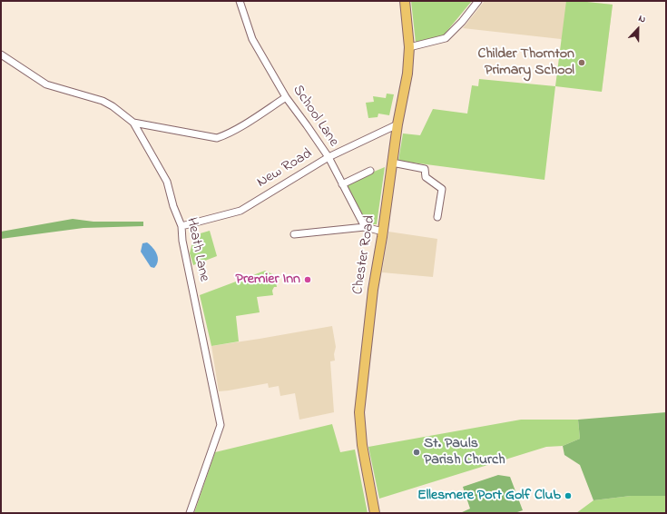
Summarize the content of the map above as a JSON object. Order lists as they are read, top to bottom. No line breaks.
{"streets":{"main road":["Chester Road"],"street":["School Lane","New Road","Heath Lane"]},"crossings":[["School Lane","New Road"],["School Lane","Chester Road"],["New Road","Heath Lane"],["New Road","Chester Road"]],"places":["Childer Thornton Primary School","Premier Inn","St. Pauls Parish Church","Ellesmere Port Golf Club"],"north":"top"}
